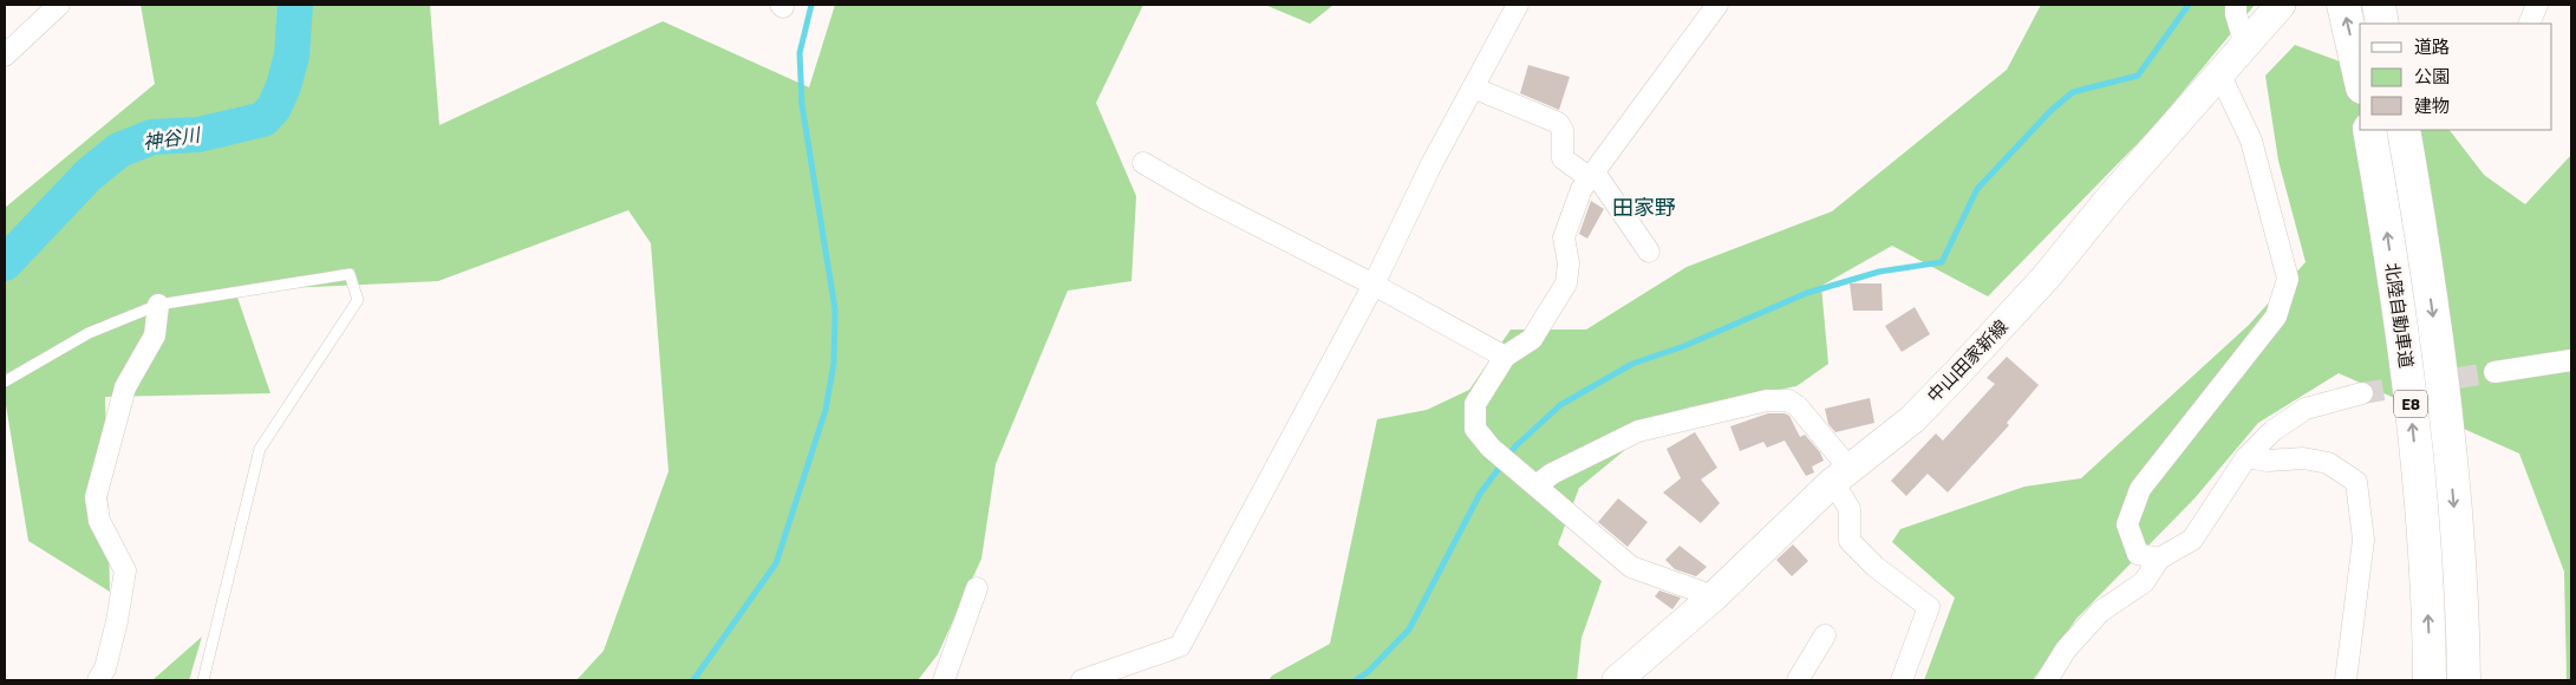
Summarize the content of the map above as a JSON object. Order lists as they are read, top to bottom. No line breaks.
{"streets":{"highway":["北陸自動車道","E8"],"main road":["中山田家新線"]},"districts":["田家野"],"water":["神谷川"],"legend":["道路","公園","建物"]}
